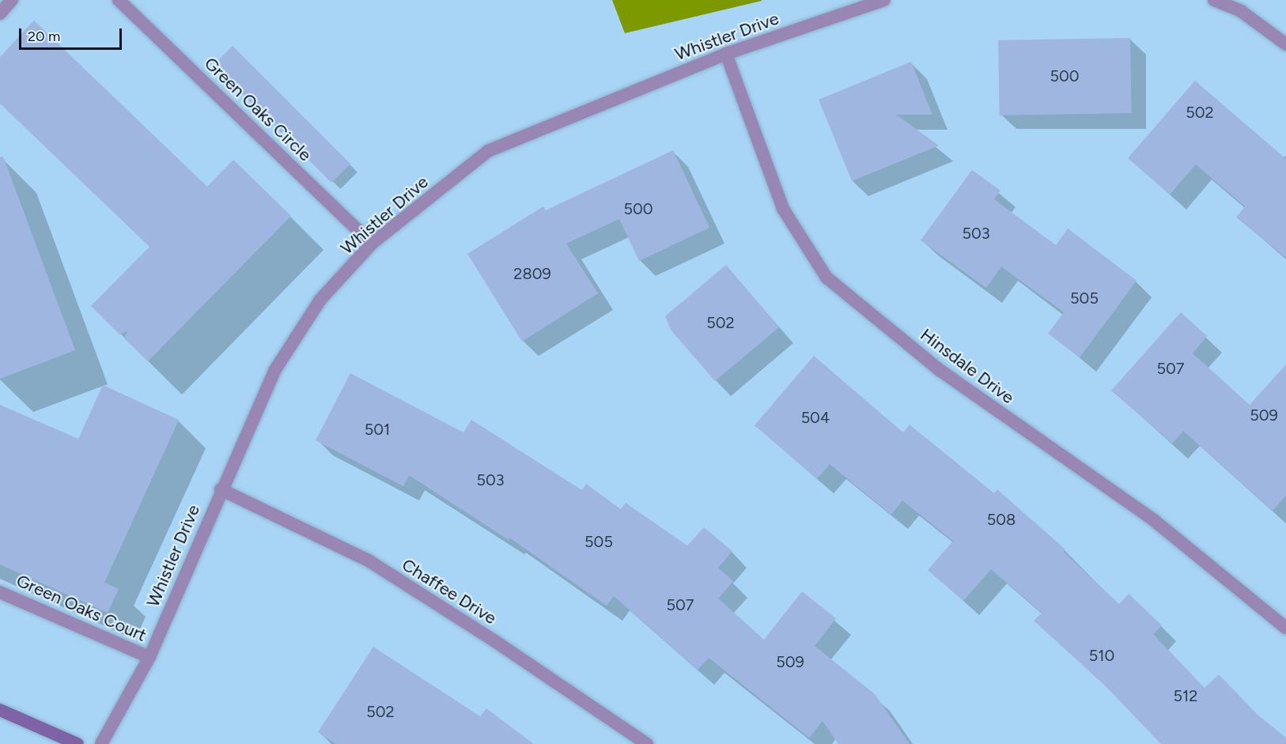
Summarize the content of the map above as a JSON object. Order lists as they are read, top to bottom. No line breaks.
{"streets":{"street":["Whistler Drive","Green Oaks Circle","Hinsdale Drive","Chaffee Drive","Green Oaks Court"]},"crossings":[["Whistler Drive","Green Oaks Circle"],["Whistler Drive","Hinsdale Drive"],["Whistler Drive","Chaffee Drive"],["Whistler Drive","Green Oaks Court"]],"house_numbers":["500","502","500","503","2809","505","502","507","509","504","501","503","508","505","507","510","509","512","502"],"scale_bar":"20 m"}
